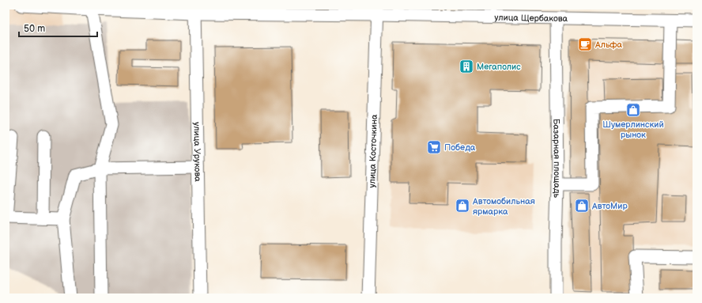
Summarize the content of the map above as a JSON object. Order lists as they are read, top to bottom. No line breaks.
{"streets":{"street":["улица Щербакова","улица Урукова","улица Косточкина","Базарная площадь"]},"crossings":[["улица Щербакова","улица Урукова"],["улица Щербакова","улица Косточкина"],["улица Щербакова","Базарная площадь"]],"places":{"cafe":["Альфа"],"building":["Мегаполис"],"shop":["Шумерлинский рынок","Автомобильная ярмарка","АвтоМир"],"supermarket":["Победа"]},"scale_bar":"50 m"}
